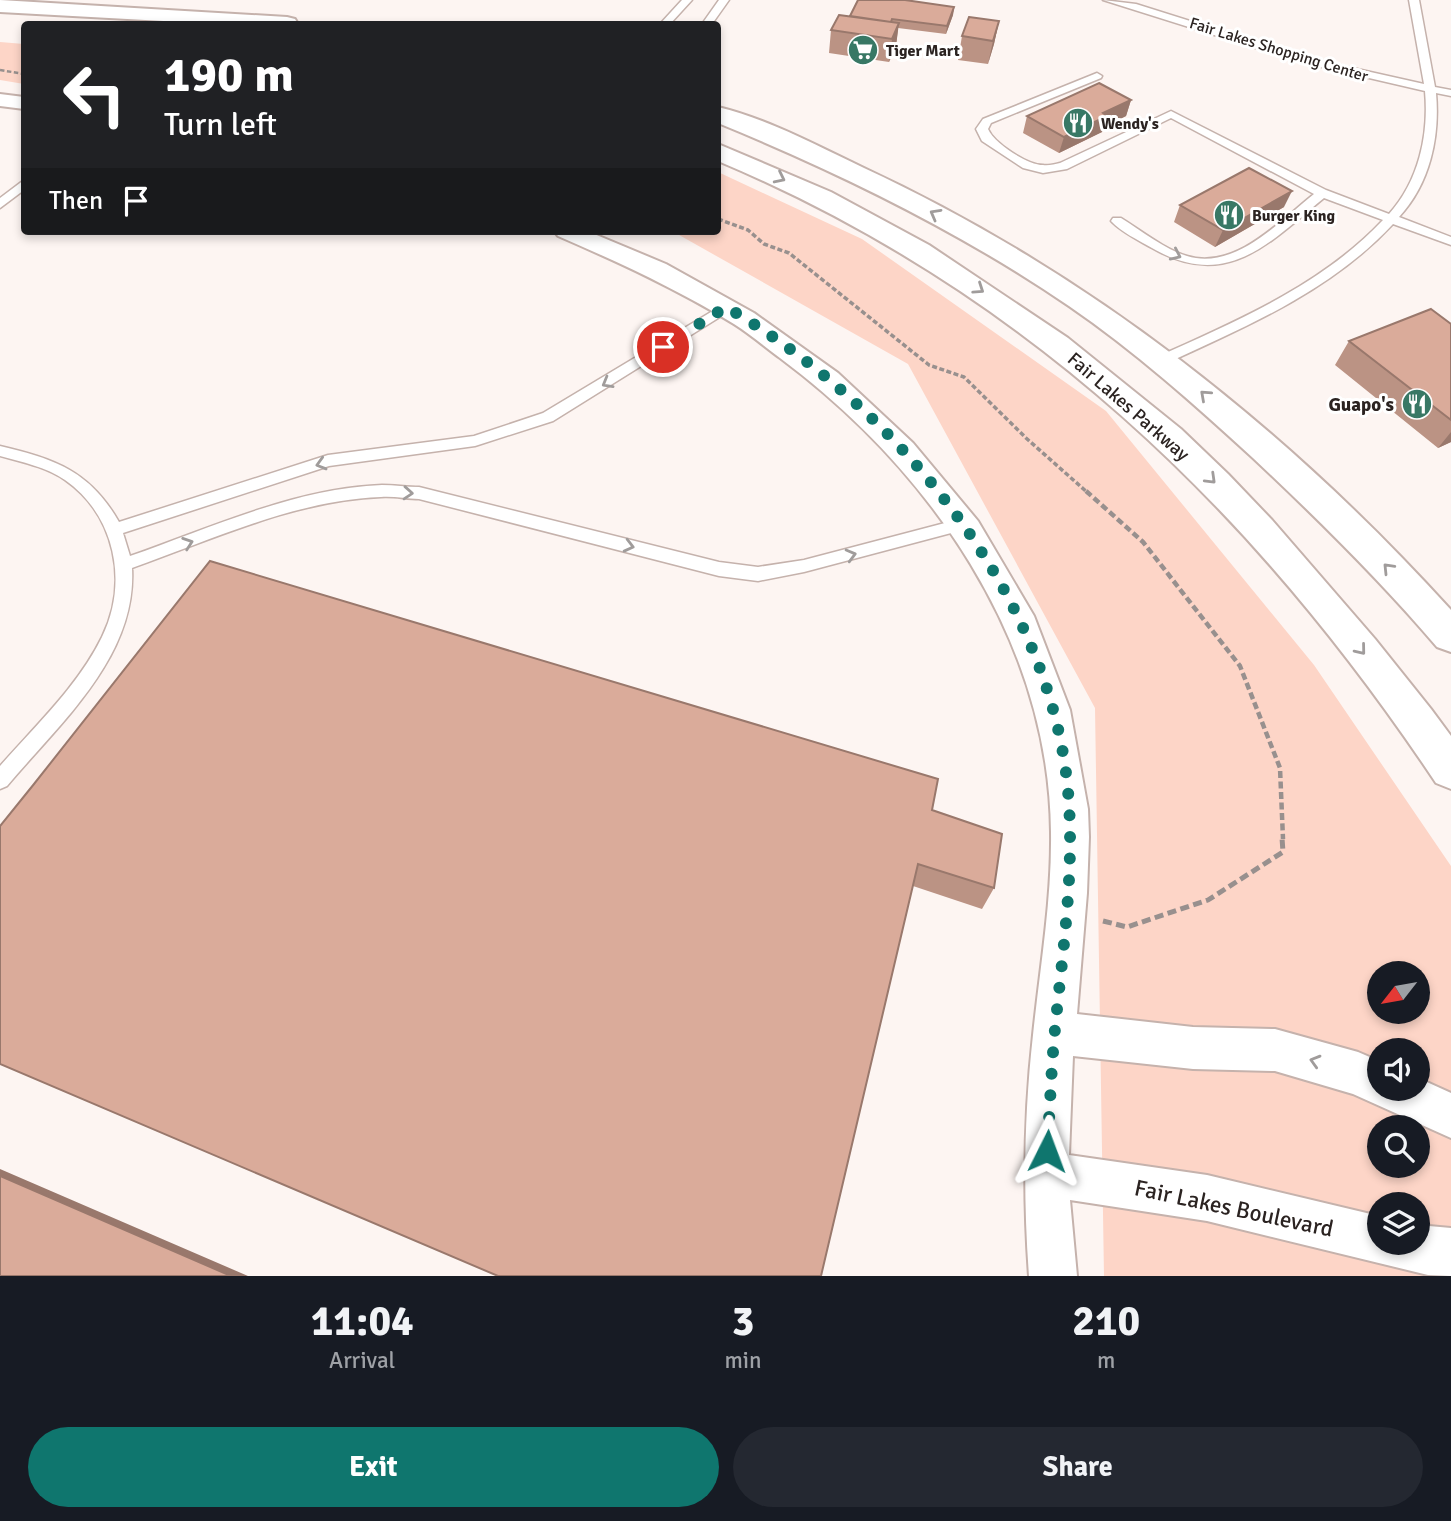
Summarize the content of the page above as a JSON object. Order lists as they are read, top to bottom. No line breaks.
{"streets":{"main road":["Fair Lakes Parkway"],"street":["Fair Lakes Boulevard"],"lane":["Fair Lakes Shopping Center"]},"places":{"supermarket":["Tiger Mart"],"restaurant":["Wendy's","Burger King","Guapo's"]},"north":"bottom left","page":{"turn":["190 m","Turn left"],"then":"Then","eta":["11:04","Arrival","3","min","210","m"],"buttons":["Exit","Share"]}}
